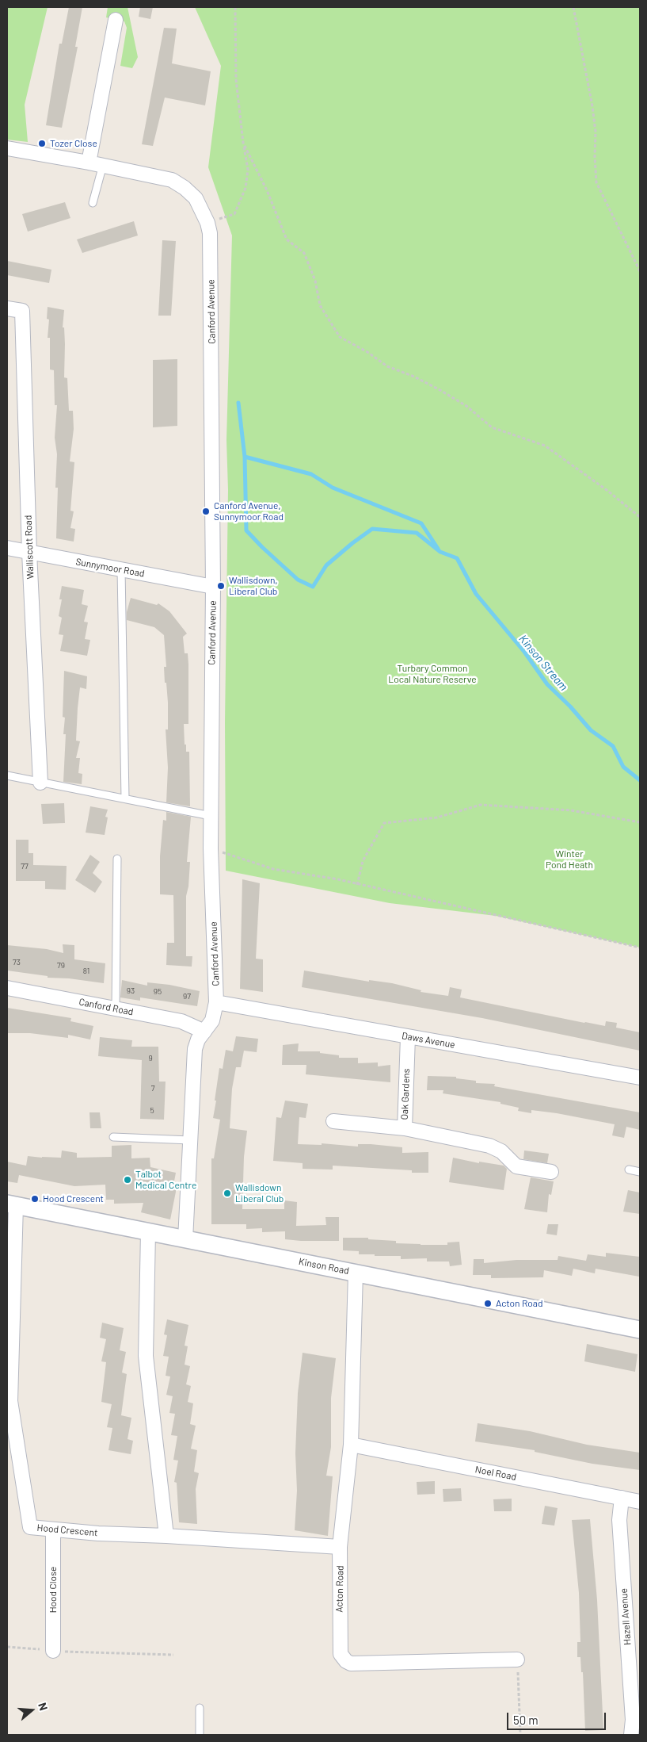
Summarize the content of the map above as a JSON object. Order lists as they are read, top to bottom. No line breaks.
{"streets":{"street":["Canford Avenue","Walliscott Road","Sunnymoor Road","Canford Road","Daws Avenue","Oak Gardens","Kinson Road","Noel Road","Hood Crescent","Acton Road","Hood Close","Hazell Avenue"]},"crossings":[["Canford Avenue","Sunnymoor Road"],["Canford Avenue","Canford Road"],["Canford Avenue","Daws Avenue"],["Canford Avenue","Kinson Road"],["Walliscott Road","Sunnymoor Road"],["Daws Avenue","Oak Gardens"],["Kinson Road","Hood Crescent"],["Kinson Road","Acton Road"],["Noel Road","Acton Road"],["Noel Road","Hazell Avenue"],["Hood Crescent","Acton Road"],["Hood Crescent","Hood Close"]],"water":["Kinson Stream"],"parks":["Turbary Common Local Nature Reserve","Winter Pond Heath"],"places":["Tozer Close","Canford Avenue, Sunnymoor Road","Wallisdown, Liberal Club","Talbot Medical Centre","Wallisdown Liberal Club","Hood Crescent","Acton Road"],"house_numbers":["77","73","79","81","93","95","97","9","7","5"],"scale_bar":"50 m","north":"right"}
